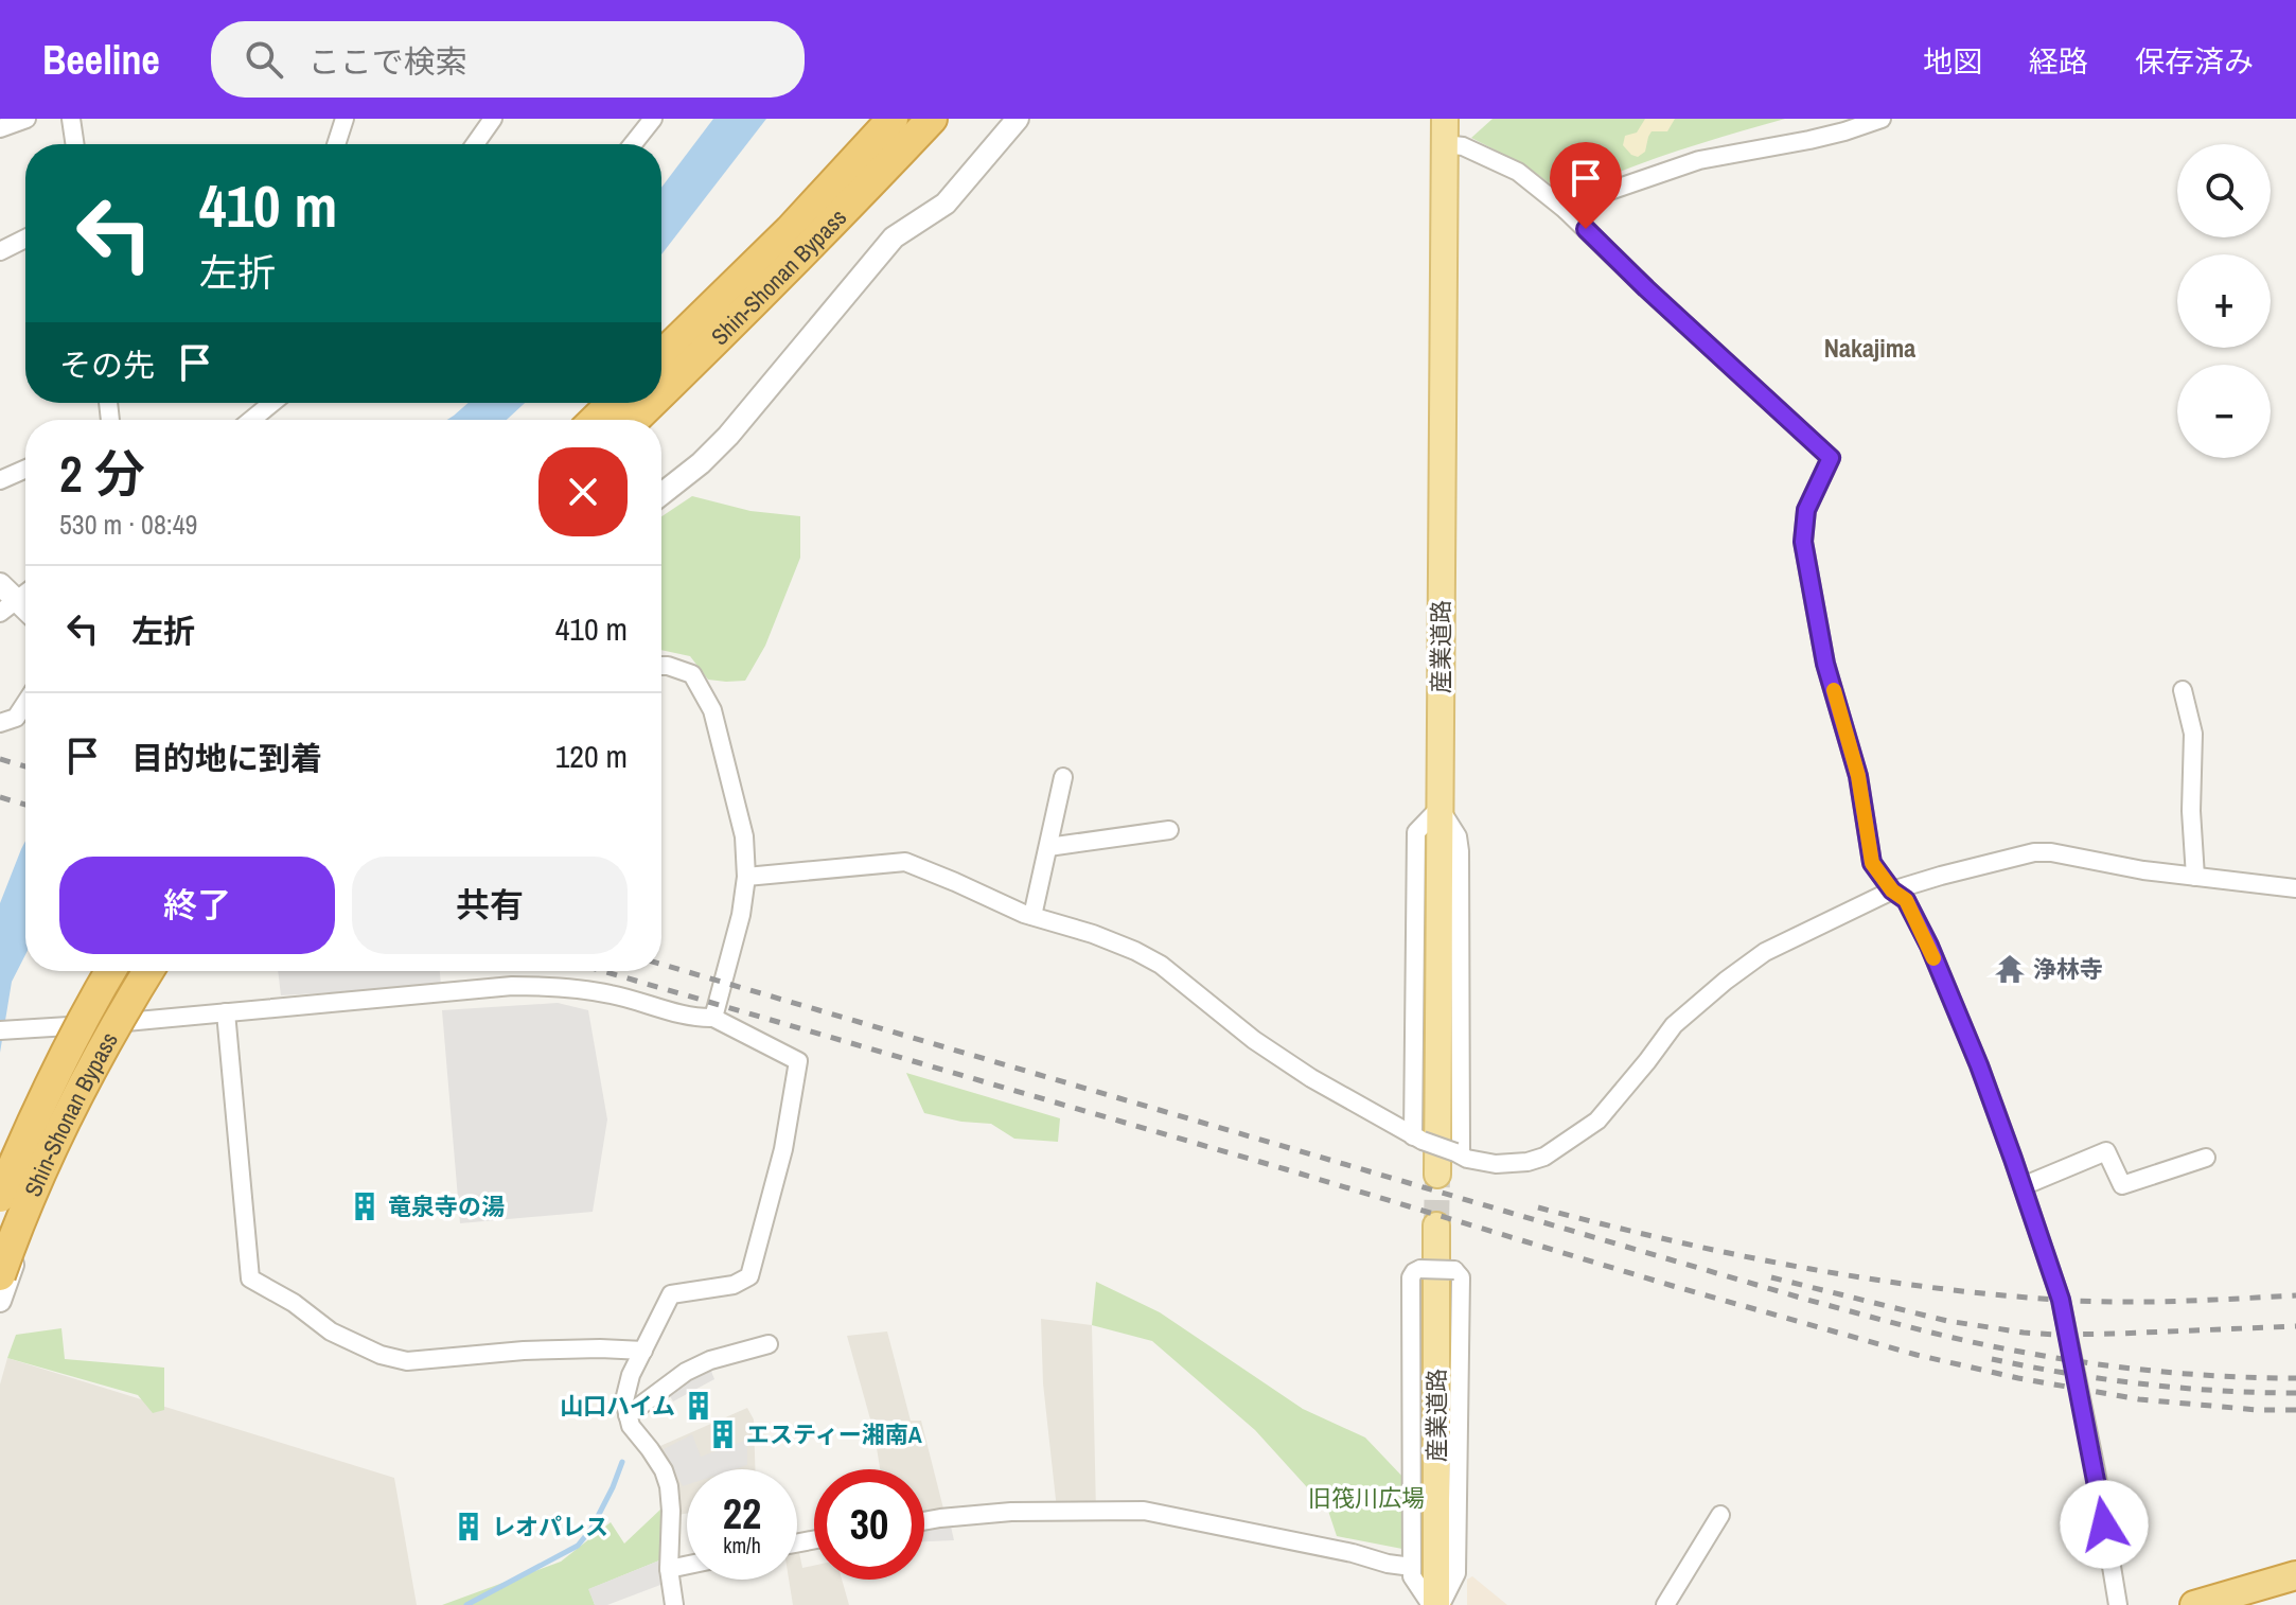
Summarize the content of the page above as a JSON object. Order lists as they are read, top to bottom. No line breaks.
{"streets":{"highway":["Shin-Shonan Bypass"],"main road":["産業道路"]},"districts":["Nakajima"],"parks":["旧筏川広場"],"places":{"temple":["浄林寺"],"building":["竜泉寺の湯","山口ハイム","エスティー湘南A","レオパレス"]},"page":{"header":"Beeline","search":"ここで検索","nav":["地図","経路","保存済み"],"map_buttons":["+","−"],"turn":["410 m","左折"],"then":"その先","heading":["2 分","530 m · 08:49"],"list":[{"name":"左折","value":"410 m"},{"name":"目的地に到着","value":"120 m"}],"buttons":["終了","共有"],"speed":"22 km/h","limit":"30"}}
